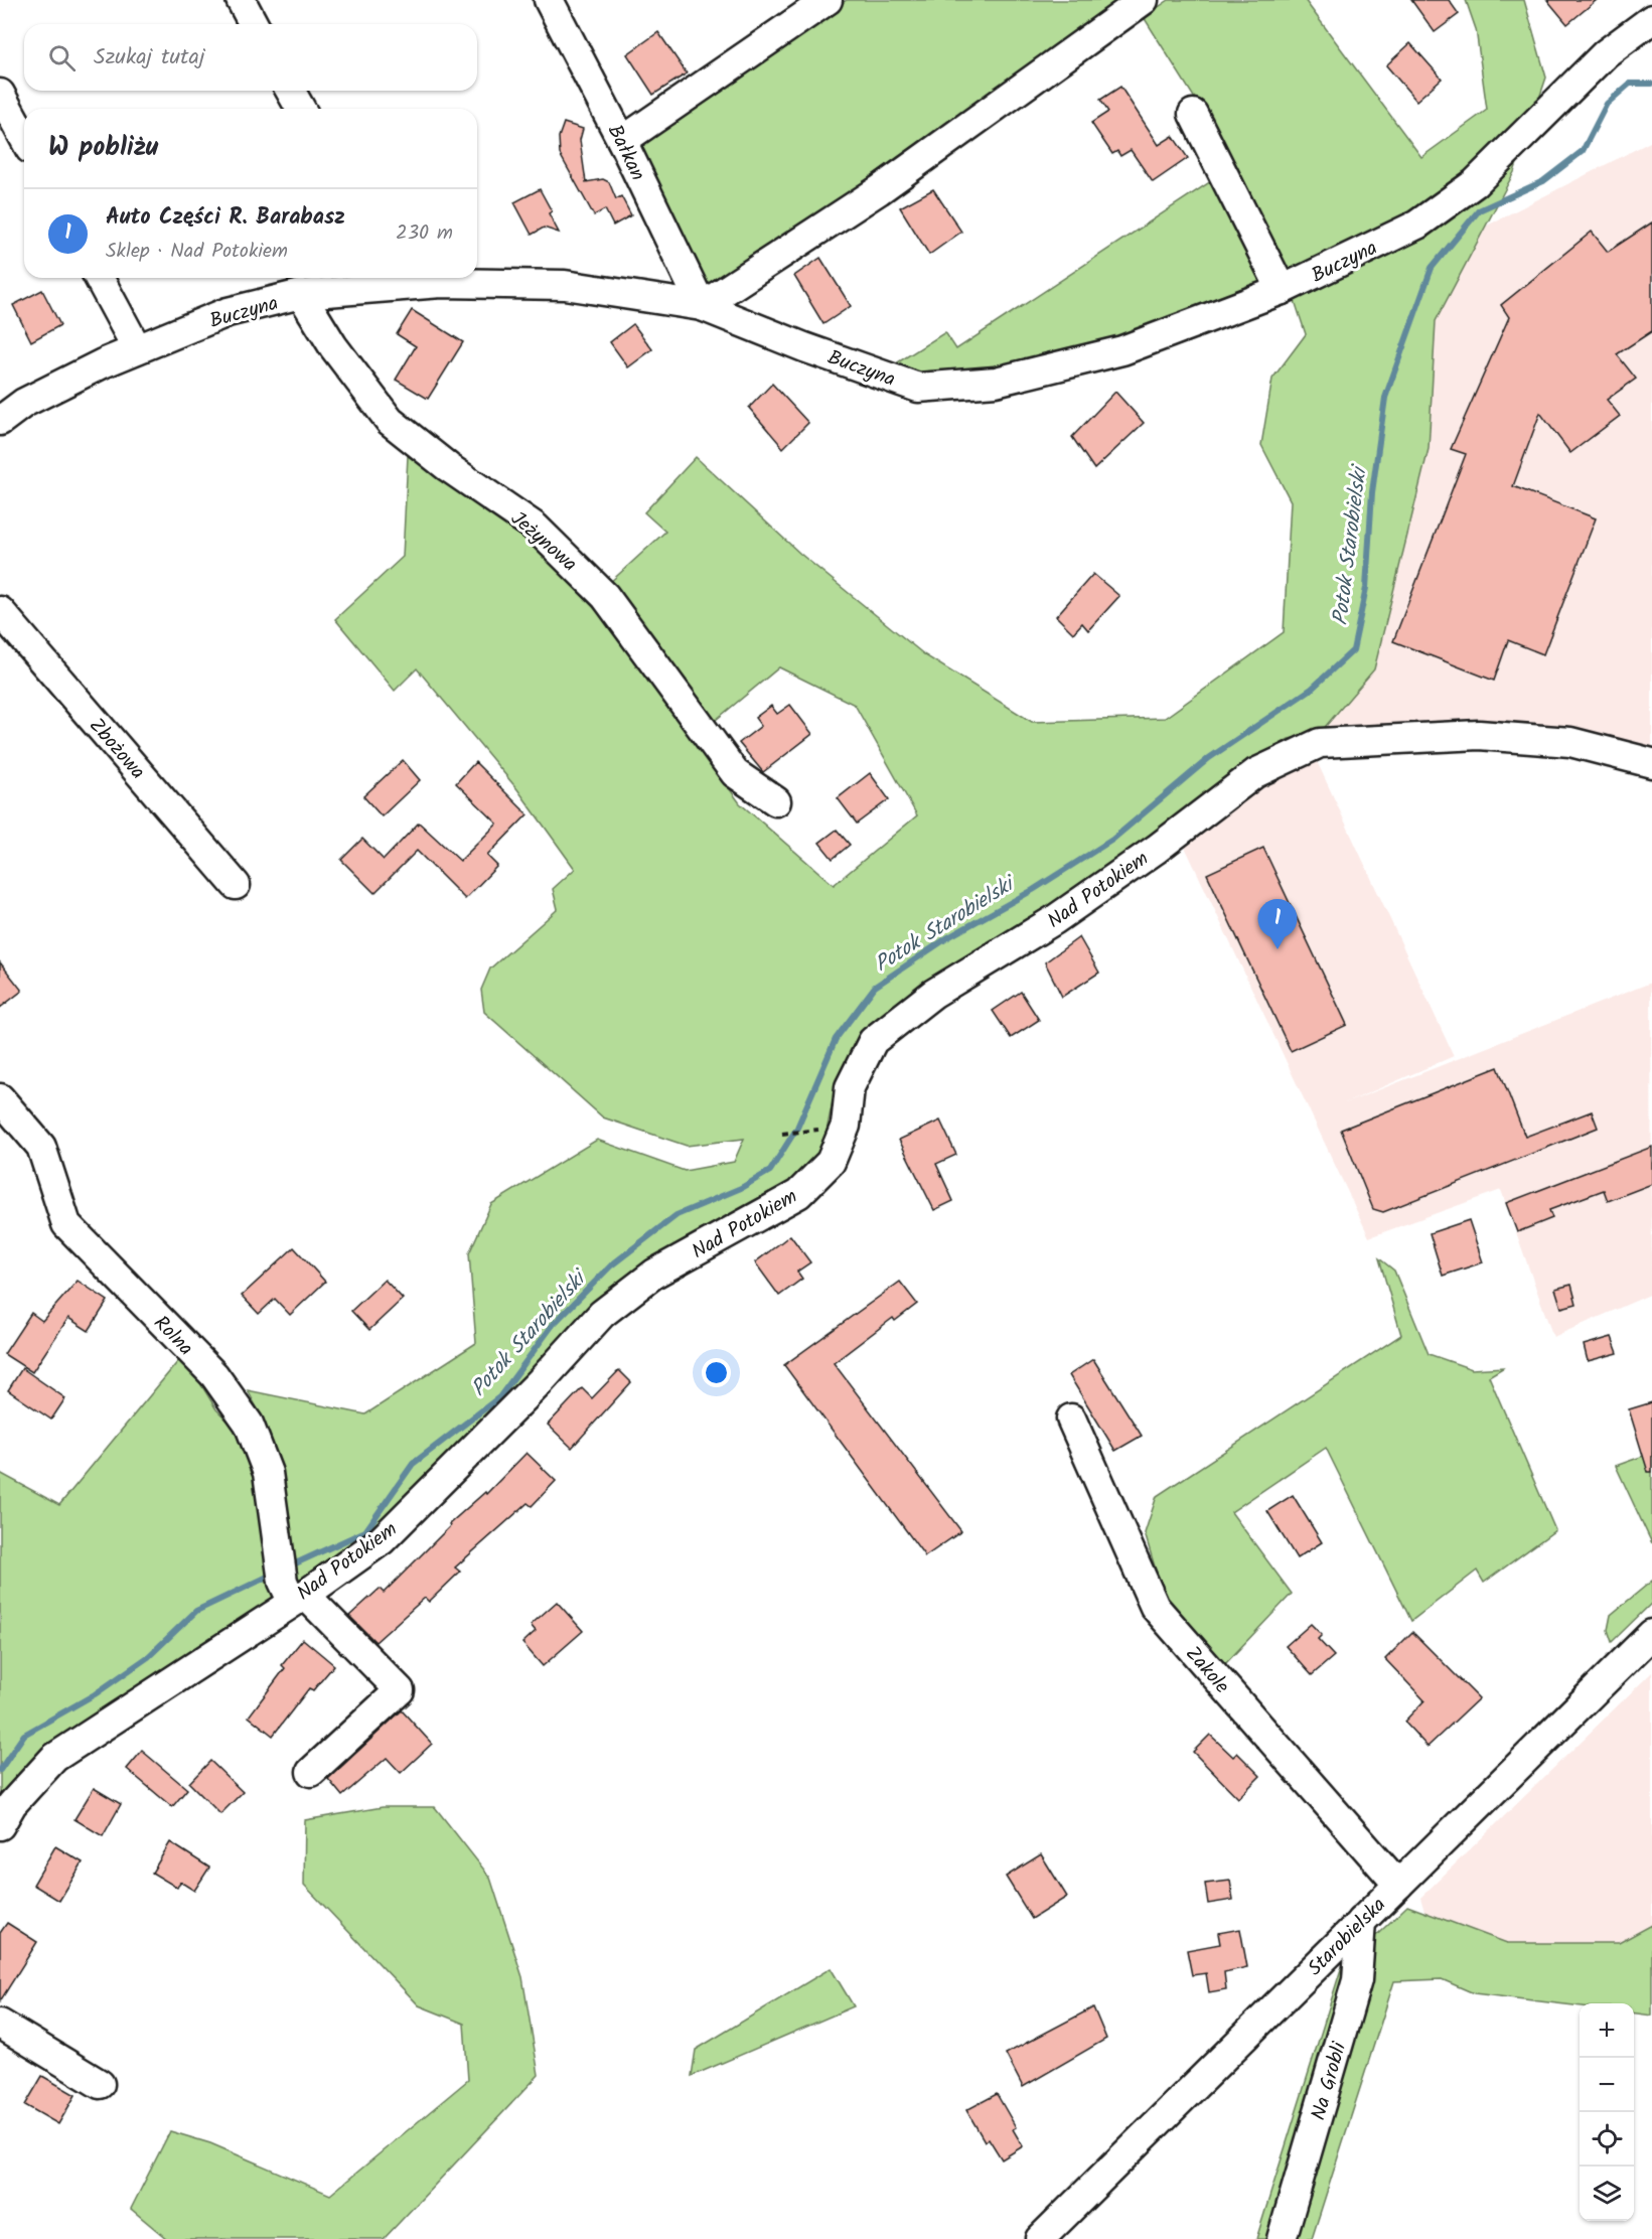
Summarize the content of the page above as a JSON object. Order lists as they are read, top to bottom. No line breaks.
{"streets":{"street":["Bałkan","Buczyna","Jeżynowa","Zbożowa","Nad Potokiem","Rolna","Zakole","Starobielska","Na Grobli"]},"crossings":[["Bałkan","Buczyna"],["Buczyna","Jeżynowa"],["Nad Potokiem","Rolna"],["Zakole","Starobielska"],["Starobielska","Na Grobli"]],"water":["Potok Starobielski"],"page":{"search":"Szukaj tutaj","heading":"W pobliżu","list":[{"mark":"1","name":"Auto Części R. Barabasz","note":"Sklep · Nad Potokiem","value":"230 m"}],"pins":"1","map_buttons":["+","−"]}}
